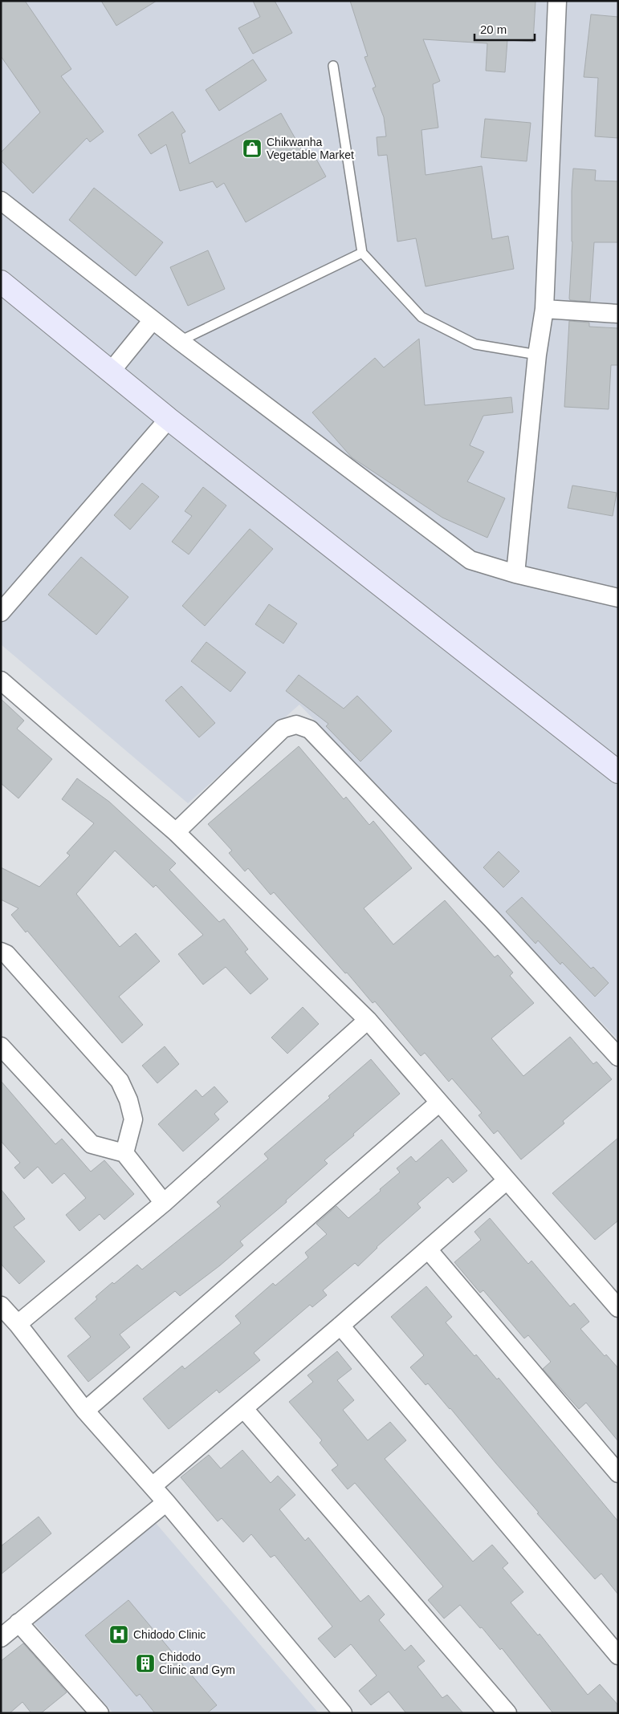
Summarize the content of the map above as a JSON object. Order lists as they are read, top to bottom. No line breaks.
{"places":{"shop":["Chikwanha Vegetable Market"],"hospital":["Chidodo Clinic"],"building":["Chidodo Clinic and Gym"]},"scale_bar":"20 m"}
